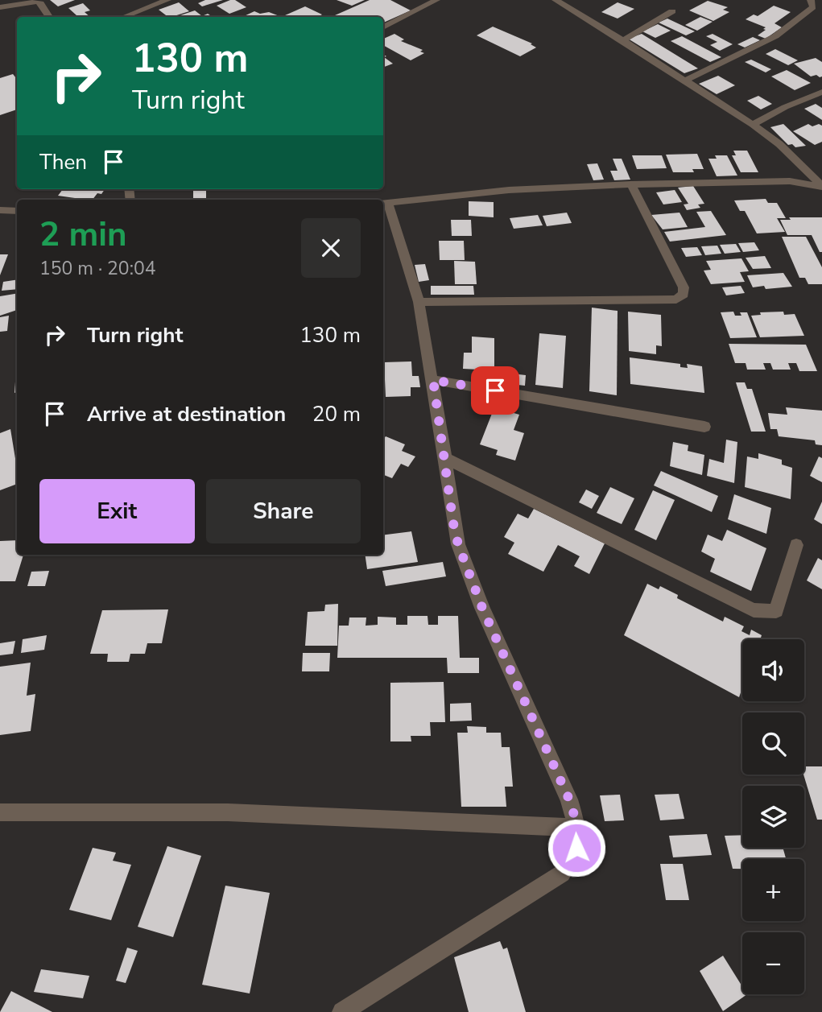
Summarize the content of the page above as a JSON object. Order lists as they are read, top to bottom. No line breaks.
{"page":{"turn":["130 m","Turn right"],"then":"Then","heading":["2 min","150 m · 20:04"],"list":[{"name":"Turn right","value":"130 m"},{"name":"Arrive at destination","value":"20 m"}],"buttons":["Exit","Share"],"map_buttons":["+","−"]}}
